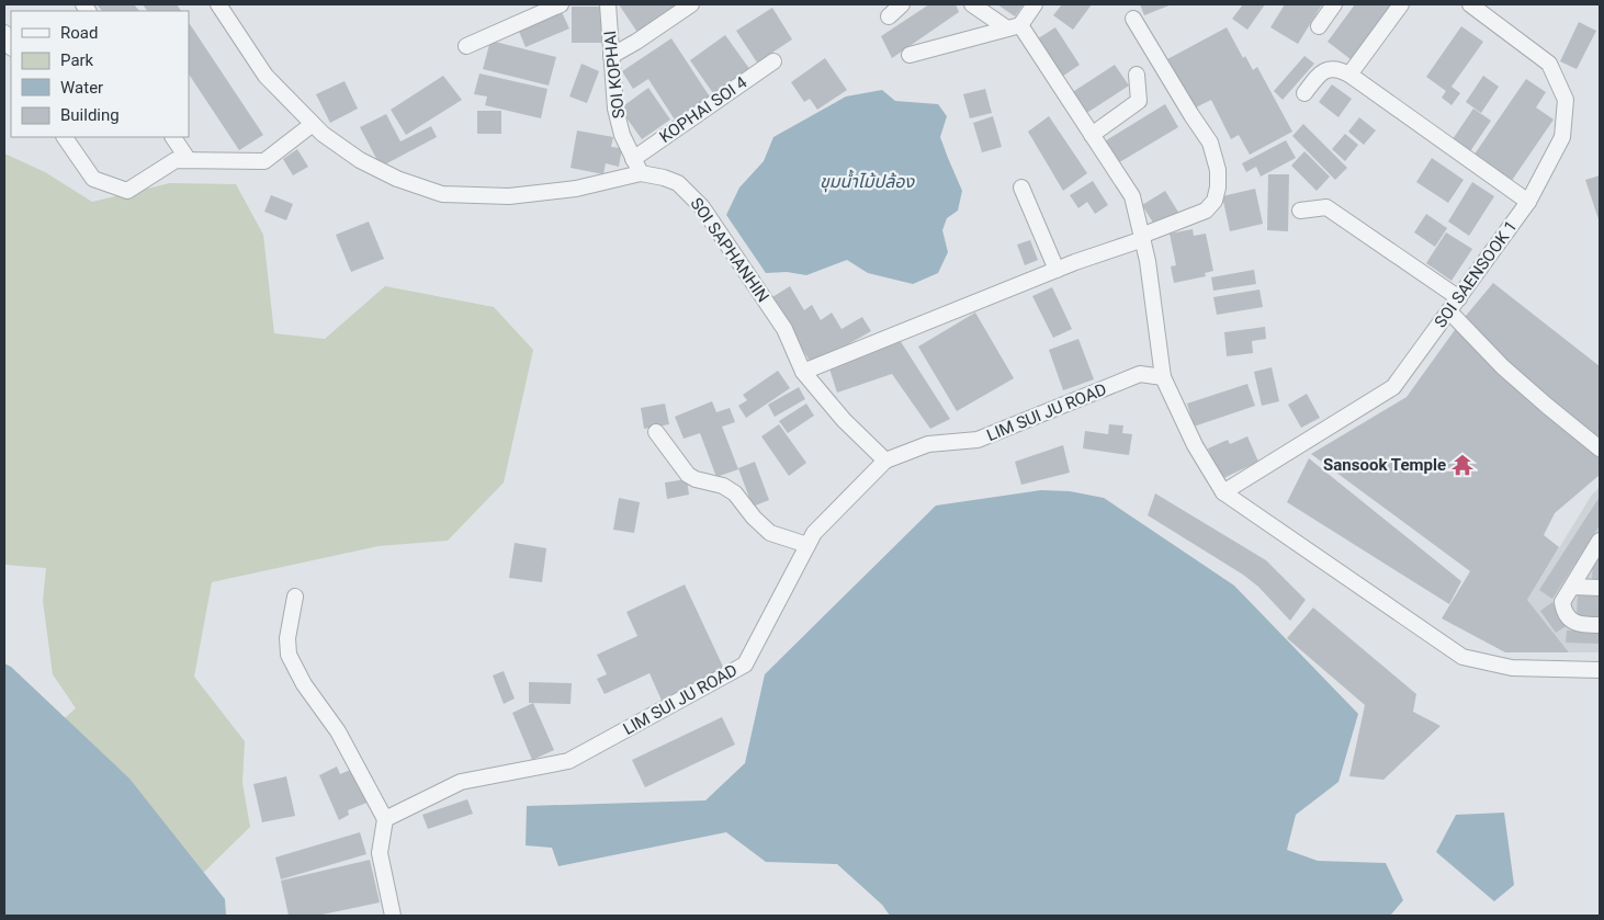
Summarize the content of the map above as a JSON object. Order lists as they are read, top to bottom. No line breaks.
{"streets":{"street":["SOI KOPHAI","KOPHAI SOI 4","SOI SAPHANHIN","SOI SAENSOOK 1","LIM SUI JU ROAD"]},"crossings":[["SOI KOPHAI","KOPHAI SOI 4"],["SOI KOPHAI","SOI SAPHANHIN"],["KOPHAI SOI 4","SOI SAPHANHIN"],["SOI SAPHANHIN","LIM SUI JU ROAD"]],"water":["ขุมน้ำไม้ปล้อง"],"places":{"temple":["Sansook Temple"]},"legend":["Road","Park","Water","Building"]}
